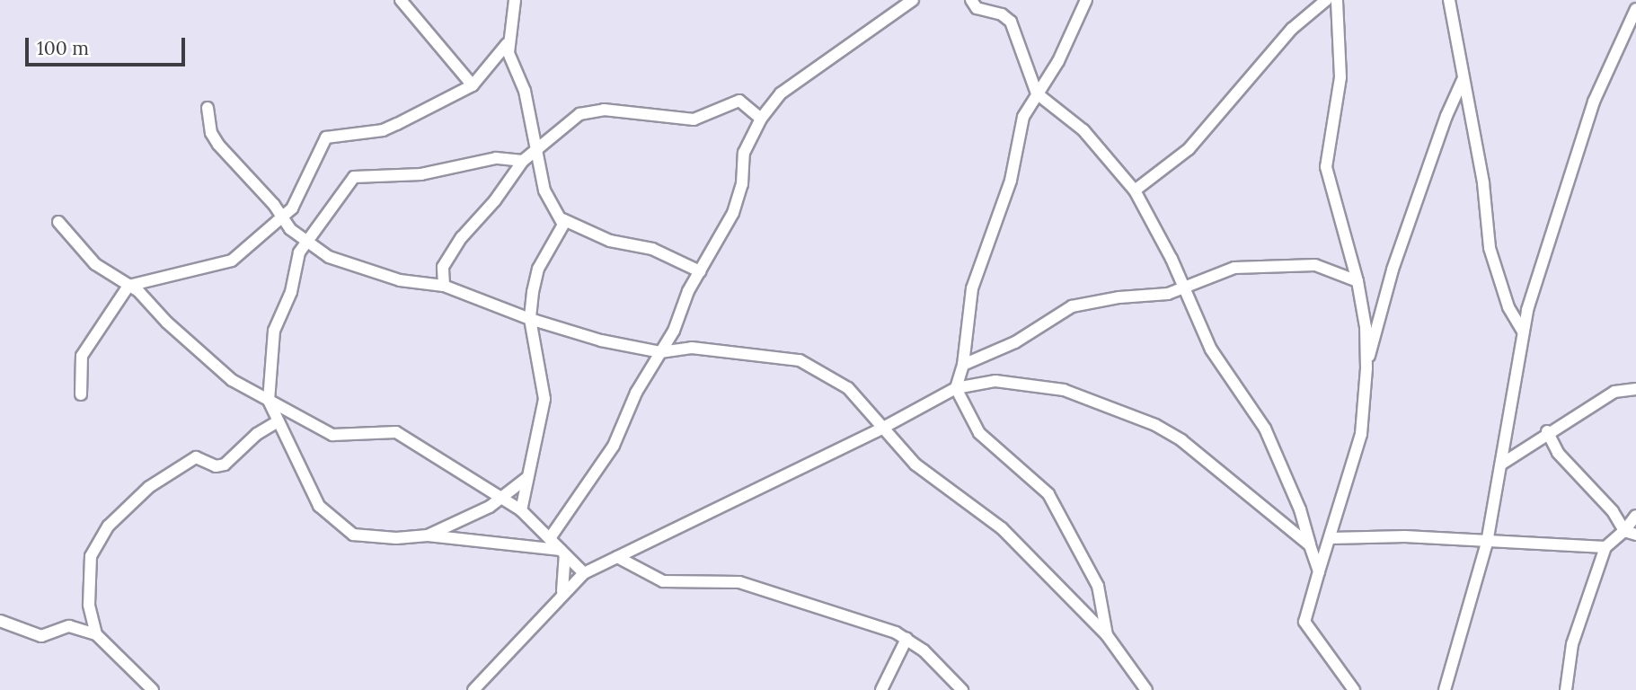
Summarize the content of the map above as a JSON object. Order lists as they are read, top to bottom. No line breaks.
{"scale_bar":"100 m"}
